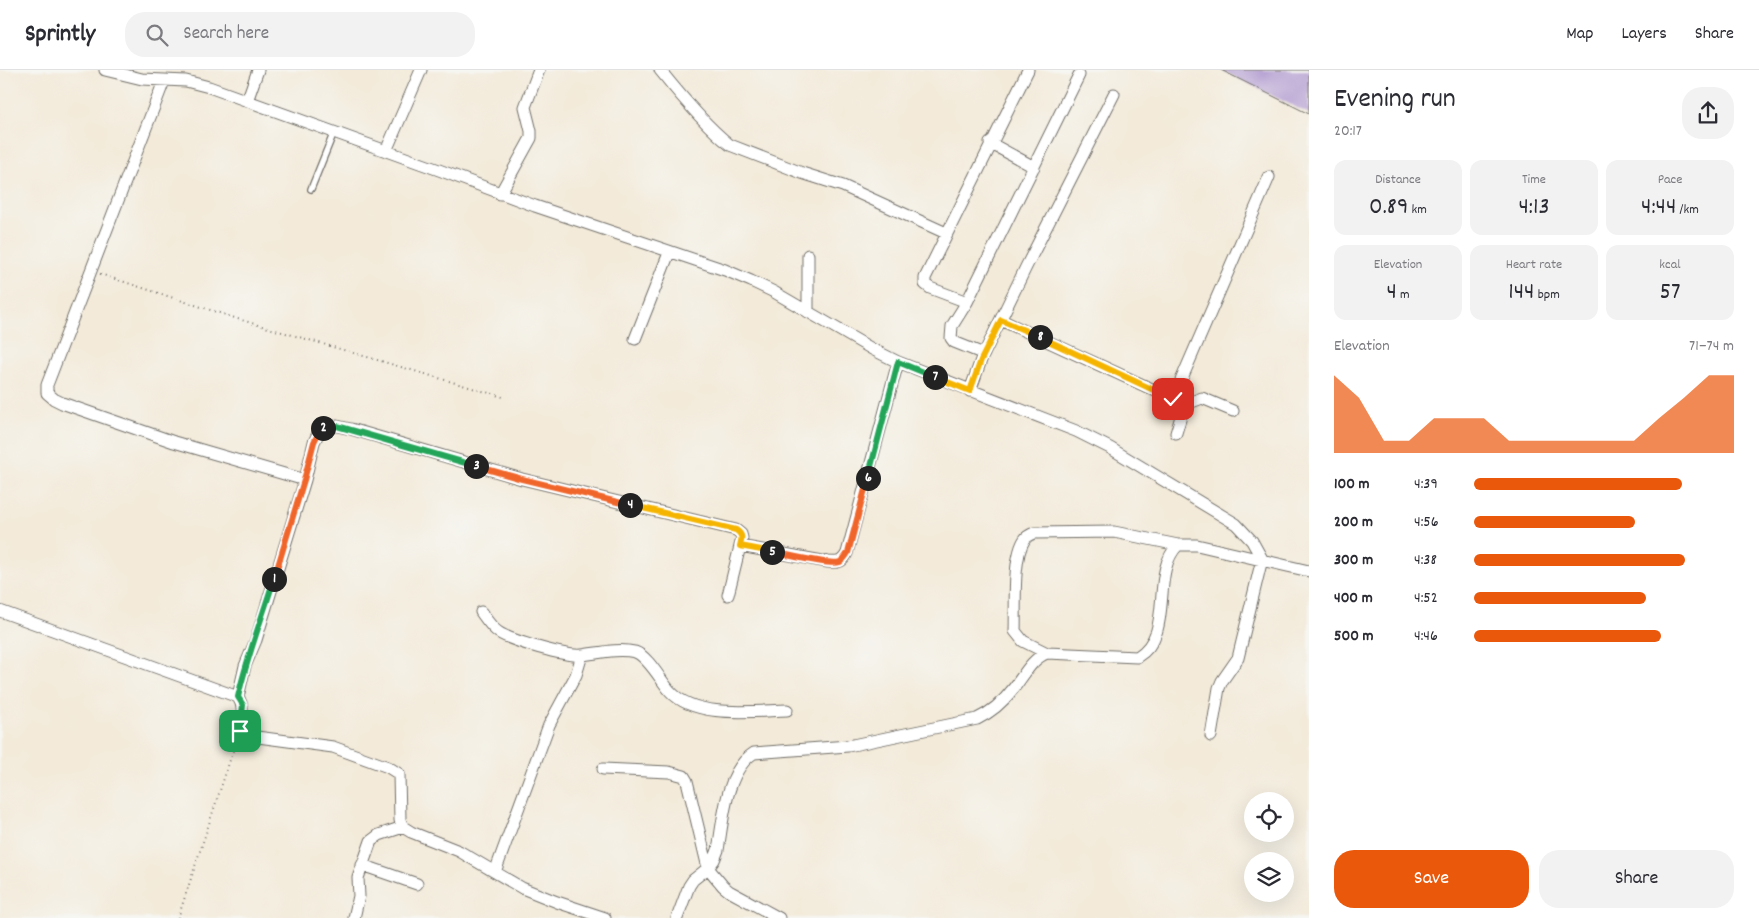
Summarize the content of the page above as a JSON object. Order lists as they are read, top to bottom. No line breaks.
{"page":{"header":"Sprintly","search":"Search here","nav":["Map","Layers","Share"],"heading":["Evening run","20:17"],"stats":[["Distance","0.89 km"],["Time","4:13"],["Pace","4:44 /km"],["Elevation","4 m"],["Heart rate","144 bpm"],["kcal","57"]],"pins":["8","7","2","3","6","4","5","1"],"chart":["Elevation","71–74 m"],"list":[{"name":"100 m","note":"4:39"},{"name":"200 m","note":"4:56"},{"name":"300 m","note":"4:38"},{"name":"400 m","note":"4:52"},{"name":"500 m","note":"4:46"}],"buttons":["Save","Share"]}}
